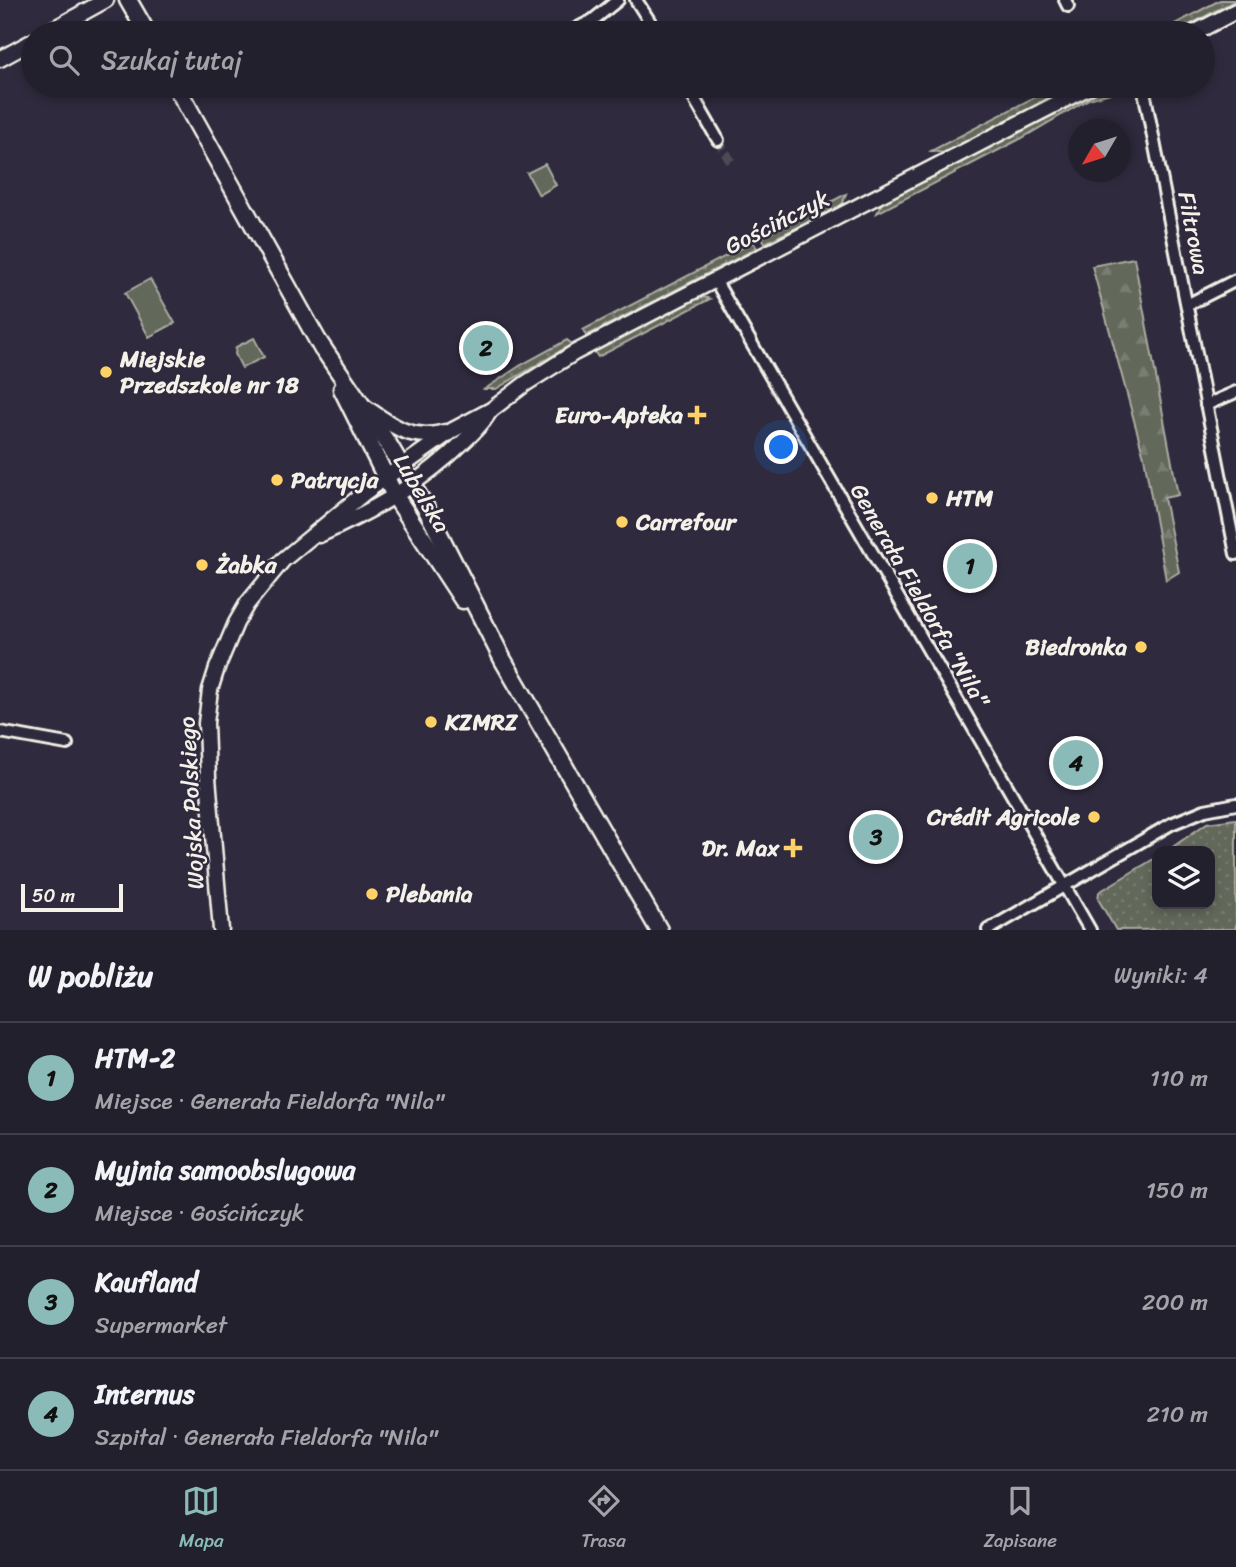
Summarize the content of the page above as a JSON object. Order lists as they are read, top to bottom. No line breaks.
{"streets":{"main road":["Lubelska"],"street":["Gościńczyk","Filtrowa","Generała Fieldorfa \"Nila\"","Wojska Polskiego"]},"crossings":[["Gościńczyk","Lubelska"],["Gościńczyk","Generała Fieldorfa \"Nila\""],["Gościńczyk","Wojska Polskiego"],["Lubelska","Wojska Polskiego"]],"places":{"other":["Miejskie Przedszkole nr 18","Patrycja","HTM","Carrefour","Żabka","Biedronka","KZMRZ","Crédit Agricole","Plebania"],"health":["Euro-Apteka","Dr. Max"]},"scale_bar":"50 m","north":"bottom left","page":{"search":"Szukaj tutaj","pins":["2","1","4","3"],"scale":"50 m","heading":["W pobliżu","Wyniki: 4"],"list":[{"mark":"1","name":"HTM-2","note":"Miejsce · Generała Fieldorfa \"Nila\"","value":"110 m"},{"mark":"2","name":"Myjnia samoobslugowa","note":"Miejsce · Gościńczyk","value":"150 m"},{"mark":"3","name":"Kaufland","note":"Supermarket","value":"200 m"},{"mark":"4","name":"Internus","note":"Szpital · Generała Fieldorfa \"Nila\"","value":"210 m"}],"nav":["Mapa","Trasa","Zapisane"]}}
